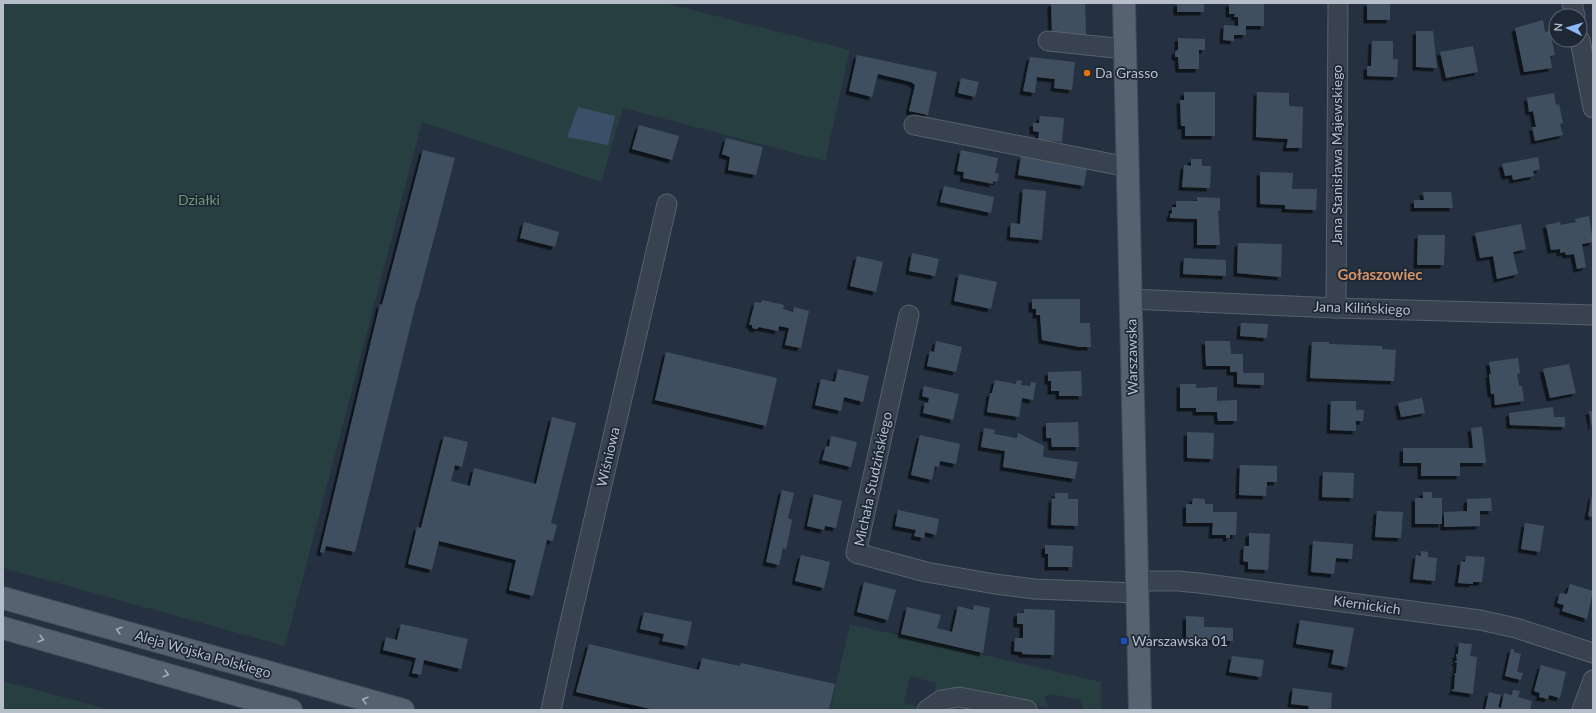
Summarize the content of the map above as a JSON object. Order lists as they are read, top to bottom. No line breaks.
{"streets":{"main road":["Warszawska","Aleja Wojska Polskiego"],"street":["Jana Stanisława Majewskiego","Jana Kilińskiego","Wiśniowa","Michała Studzińskiego","Kiernickich"]},"crossings":[["Jana Stanisława Majewskiego","Jana Kilińskiego"],["Jana Kilińskiego","Warszawska"],["Warszawska","Michała Studzińskiego"],["Warszawska","Kiernickich"],["Michała Studzińskiego","Kiernickich"]],"districts":["Gołaszowiec"],"parks":["Działki"],"places":{"other":["Da Grasso"],"transit":["Warszawska 01"]},"north":"left"}
